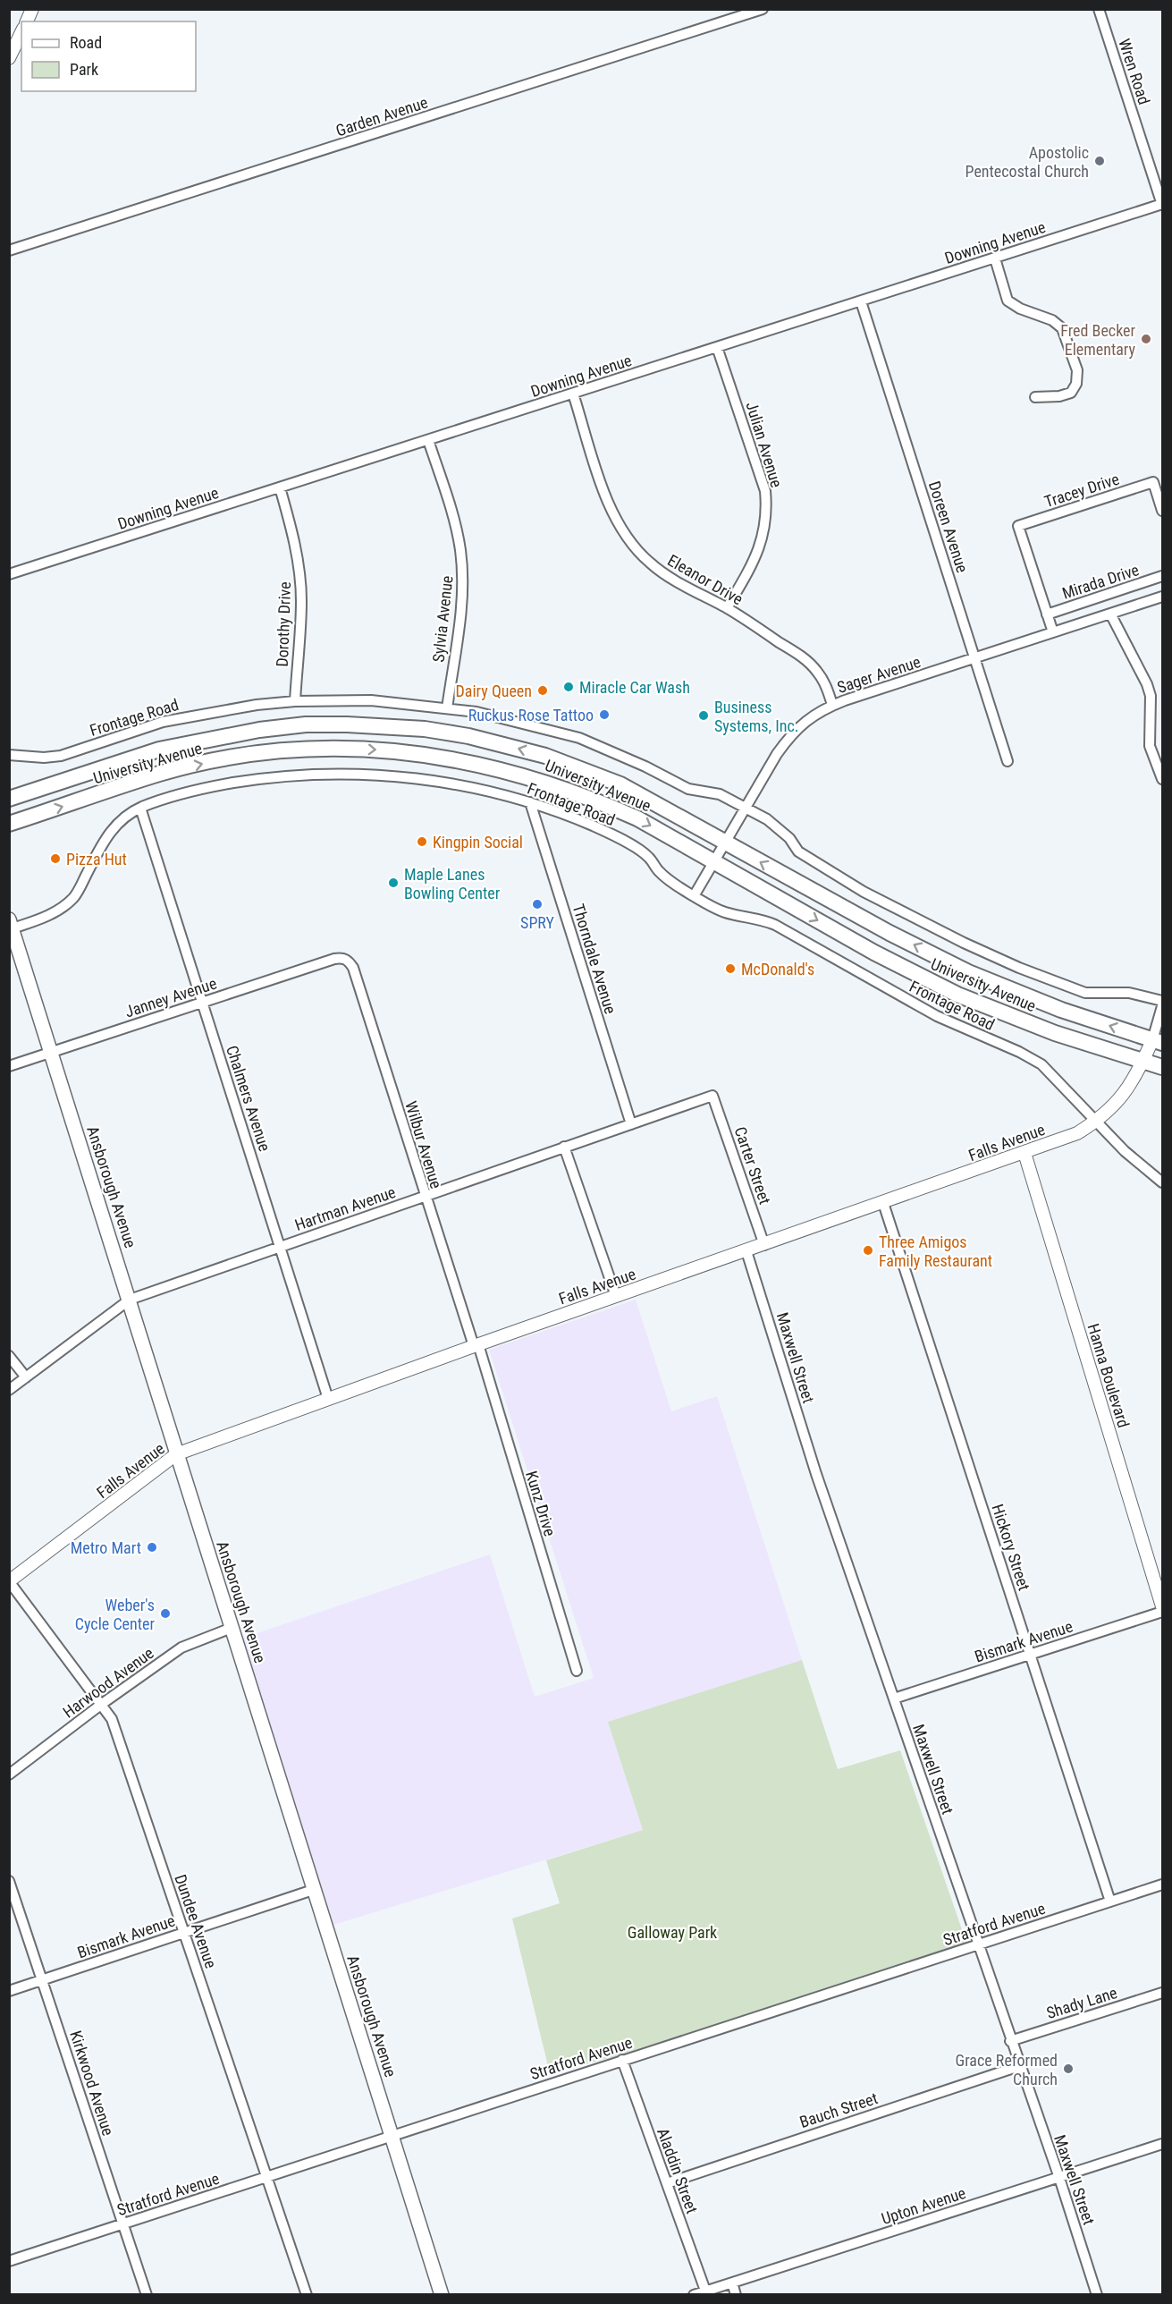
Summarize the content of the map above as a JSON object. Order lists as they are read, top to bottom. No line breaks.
{"streets":{"main road":["University Avenue","Ansborough Avenue"],"street":["Wren Road","Garden Avenue","Downing Avenue","Julian Avenue","Tracey Drive","Doreen Avenue","Eleanor Drive","Mirada Drive","Sylvia Avenue","Dorothy Drive","Sager Avenue","Frontage Road","Thorndale Avenue","Janney Avenue","Chalmers Avenue","Falls Avenue","Wilbur Avenue","Carter Street","Hartman Avenue","Maxwell Street","Hanna Boulevard","Kunz Drive","Hickory Street","Bismark Avenue","Harwood Avenue","Dundee Avenue","Stratford Avenue","Shady Lane","Kirkwood Avenue","Bauch Street","Aladdin Street","Upton Avenue"]},"crossings":[["Wren Road","Downing Avenue"],["Downing Avenue","Julian Avenue"],["Downing Avenue","Doreen Avenue"],["Downing Avenue","Eleanor Drive"],["Downing Avenue","Sylvia Avenue"],["Downing Avenue","Dorothy Drive"],["Julian Avenue","Eleanor Drive"],["Tracey Drive","Mirada Drive"],["Doreen Avenue","Sager Avenue"],["Eleanor Drive","Sager Avenue"],["Sylvia Avenue","Frontage Road"],["Dorothy Drive","Frontage Road"],["Sager Avenue","Frontage Road"],["Sager Avenue","University Avenue"],["Frontage Road","Thorndale Avenue"],["Frontage Road","Chalmers Avenue"],["Frontage Road","Falls Avenue"],["Frontage Road","Ansborough Avenue"],["University Avenue","Falls Avenue"],["Thorndale Avenue","Hartman Avenue"],["Janney Avenue","Chalmers Avenue"],["Janney Avenue","Wilbur Avenue"],["Janney Avenue","Ansborough Avenue"],["Chalmers Avenue","Falls Avenue"],["Chalmers Avenue","Hartman Avenue"],["Falls Avenue","Wilbur Avenue"],["Falls Avenue","Carter Street"],["Falls Avenue","Ansborough Avenue"],["Falls Avenue","Maxwell Street"],["Falls Avenue","Hanna Boulevard"],["Falls Avenue","Kunz Drive"],["Falls Avenue","Hickory Street"],["Falls Avenue","Dundee Avenue"],["Wilbur Avenue","Hartman Avenue"],["Wilbur Avenue","Kunz Drive"],["Carter Street","Hartman Avenue"],["Ansborough Avenue","Hartman Avenue"],["Ansborough Avenue","Bismark Avenue"],["Ansborough Avenue","Harwood Avenue"],["Ansborough Avenue","Stratford Avenue"],["Maxwell Street","Bismark Avenue"],["Maxwell Street","Stratford Avenue"],["Maxwell Street","Shady Lane"],["Maxwell Street","Bauch Street"],["Maxwell Street","Upton Avenue"],["Hickory Street","Bismark Avenue"],["Hickory Street","Stratford Avenue"],["Bismark Avenue","Dundee Avenue"],["Bismark Avenue","Kirkwood Avenue"],["Harwood Avenue","Dundee Avenue"],["Dundee Avenue","Stratford Avenue"],["Stratford Avenue","Kirkwood Avenue"],["Stratford Avenue","Aladdin Street"],["Bauch Street","Aladdin Street"],["Aladdin Street","Upton Avenue"]],"parks":["Galloway Park"],"places":["Apostolic Pentecostal Church","Fred Becker Elementary","Miracle Car Wash","Dairy Queen","Ruckus Rose Tattoo","Business Systems, Inc.","Kingpin Social","Pizza Hut","Maple Lanes Bowling Center","SPRY","McDonald's","Three Amigos Family Restaurant","Metro Mart","Weber's Cycle Center","Grace Reformed Church"],"legend":["Road","Park"]}
